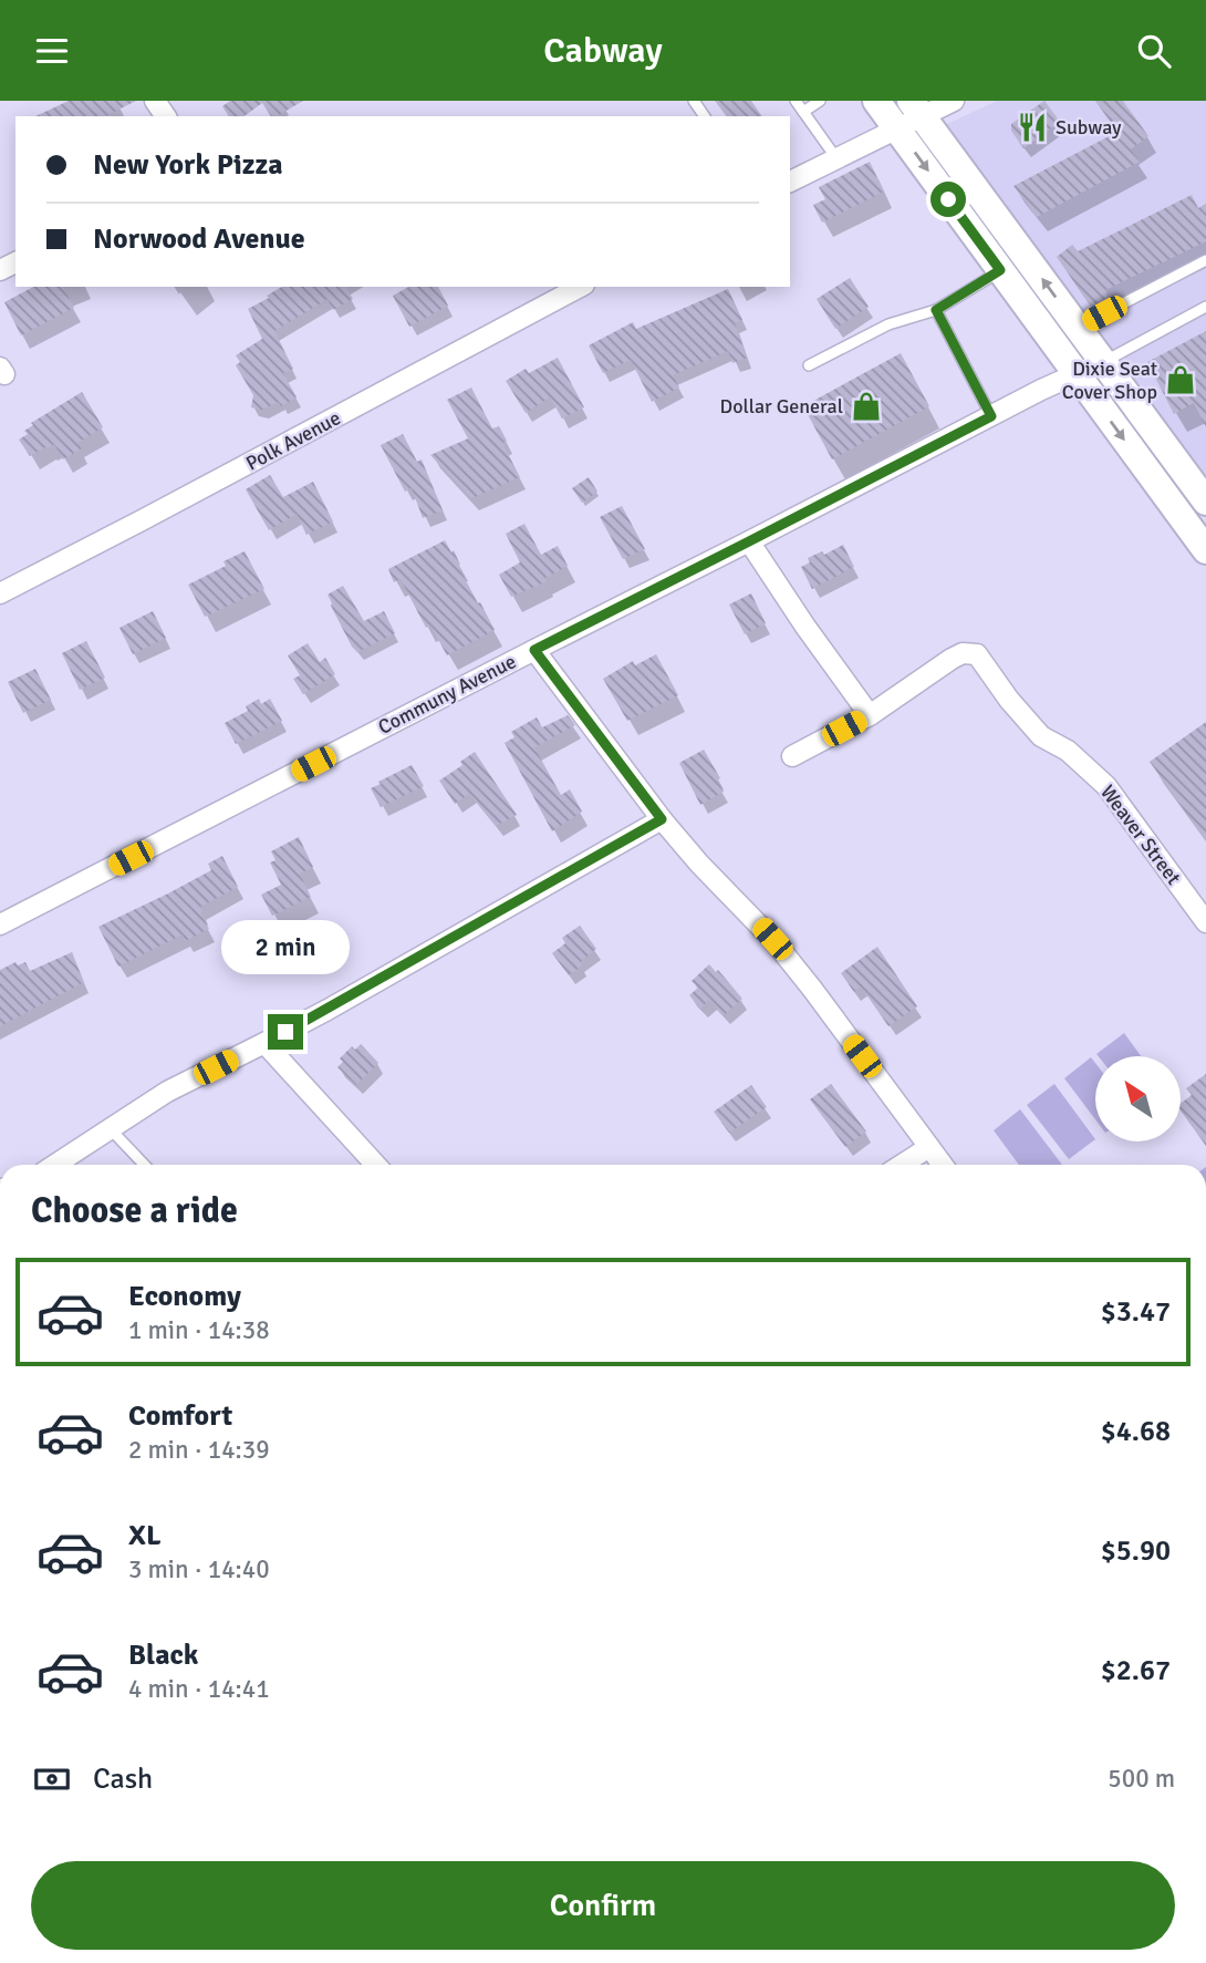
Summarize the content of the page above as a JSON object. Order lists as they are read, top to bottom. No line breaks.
{"streets":{"street":["Polk Avenue","Communy Avenue","Weaver Street"]},"places":{"restaurant":["Subway"],"shop":["Dixie Seat Cover Shop","Dollar General"]},"north":"top left","page":{"header":"Cabway","banner":["New York Pizza","Norwood Avenue"],"bubble":"2 min","heading":"Choose a ride","list":[{"name":"Economy","note":"1 min · 14:38","value":"$3.47"},{"name":"Comfort","note":"2 min · 14:39","value":"$4.68"},{"name":"XL","note":"3 min · 14:40","value":"$5.90"},{"name":"Black","note":"4 min · 14:41","value":"$2.67"}],"pay":["Cash","500 m"],"buttons":"Confirm"}}
